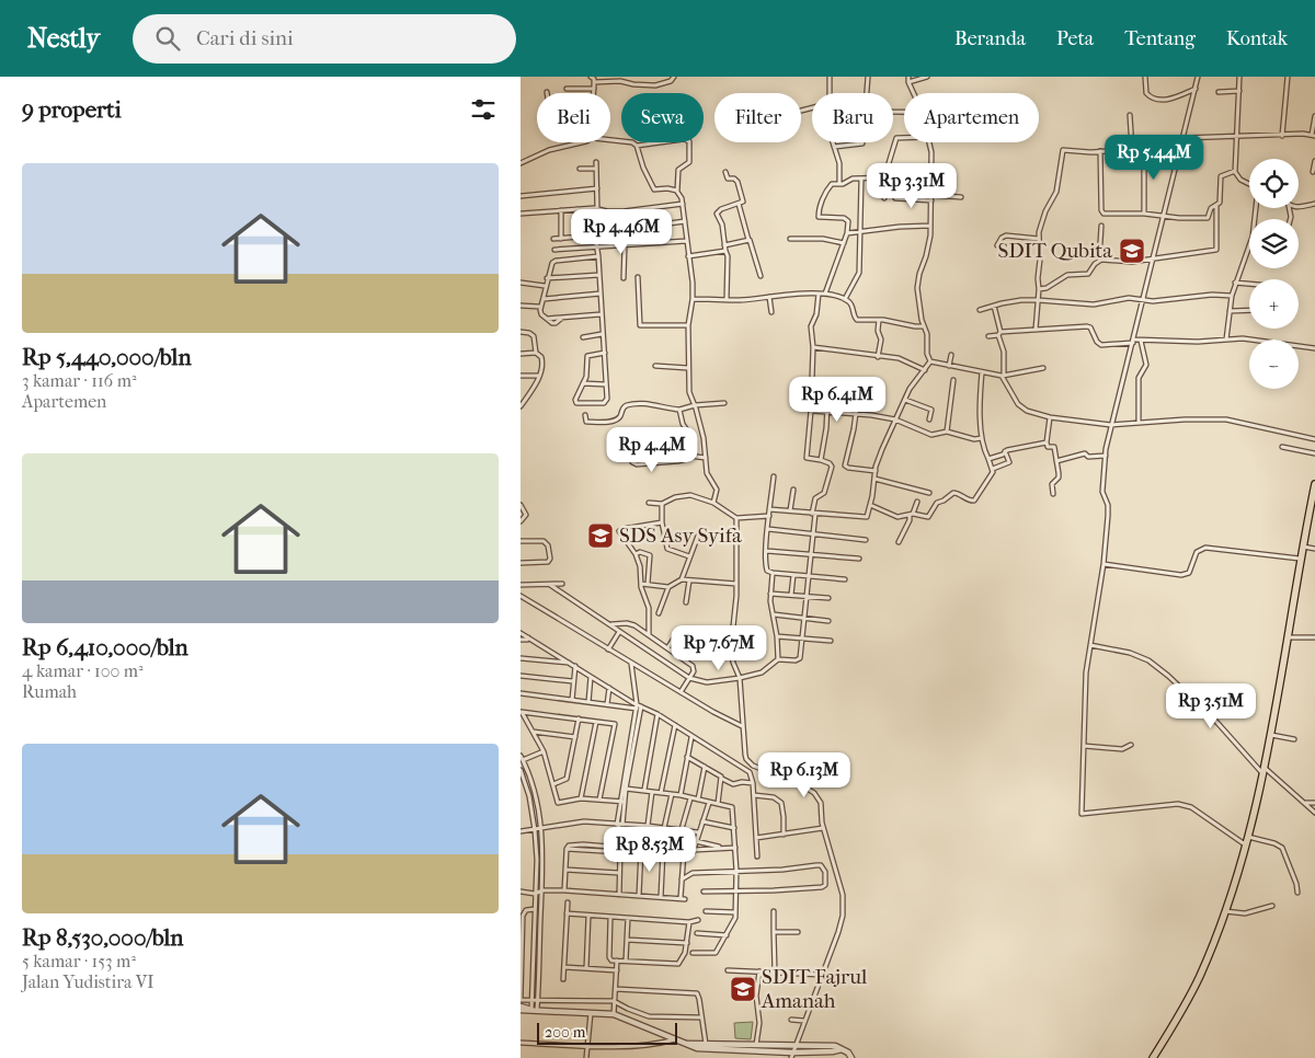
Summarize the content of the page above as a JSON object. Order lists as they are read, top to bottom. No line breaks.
{"places":{"school or university":["SDIT Qubita","SDS Asy Syifa","SDIT Fajrul Amanah"]},"scale_bar":"200 m","page":{"header":"Nestly","search":"Cari di sini","nav":["Beranda","Peta","Tentang","Kontak"],"heading":"9 properti","chip":["Beli","Sewa","Filter","Baru","Apartemen"],"price":["Rp 5.44M","Rp 3.31M","Rp 4.46M","Rp 6.41M","Rp 4.4M","Rp 7.67M","Rp 3.51M","Rp 6.13M","Rp 8.53M"],"list":[{"name":"Rp 5,440,000/bln","note":"3 kamar · 116 m² · Apartemen"},{"name":"Rp 6,410,000/bln","note":"4 kamar · 100 m² · Rumah"},{"name":"Rp 8,530,000/bln","note":"5 kamar · 153 m² · Jalan Yudistira VI"}],"map_buttons":["+","−"],"scale":"200 m"}}
